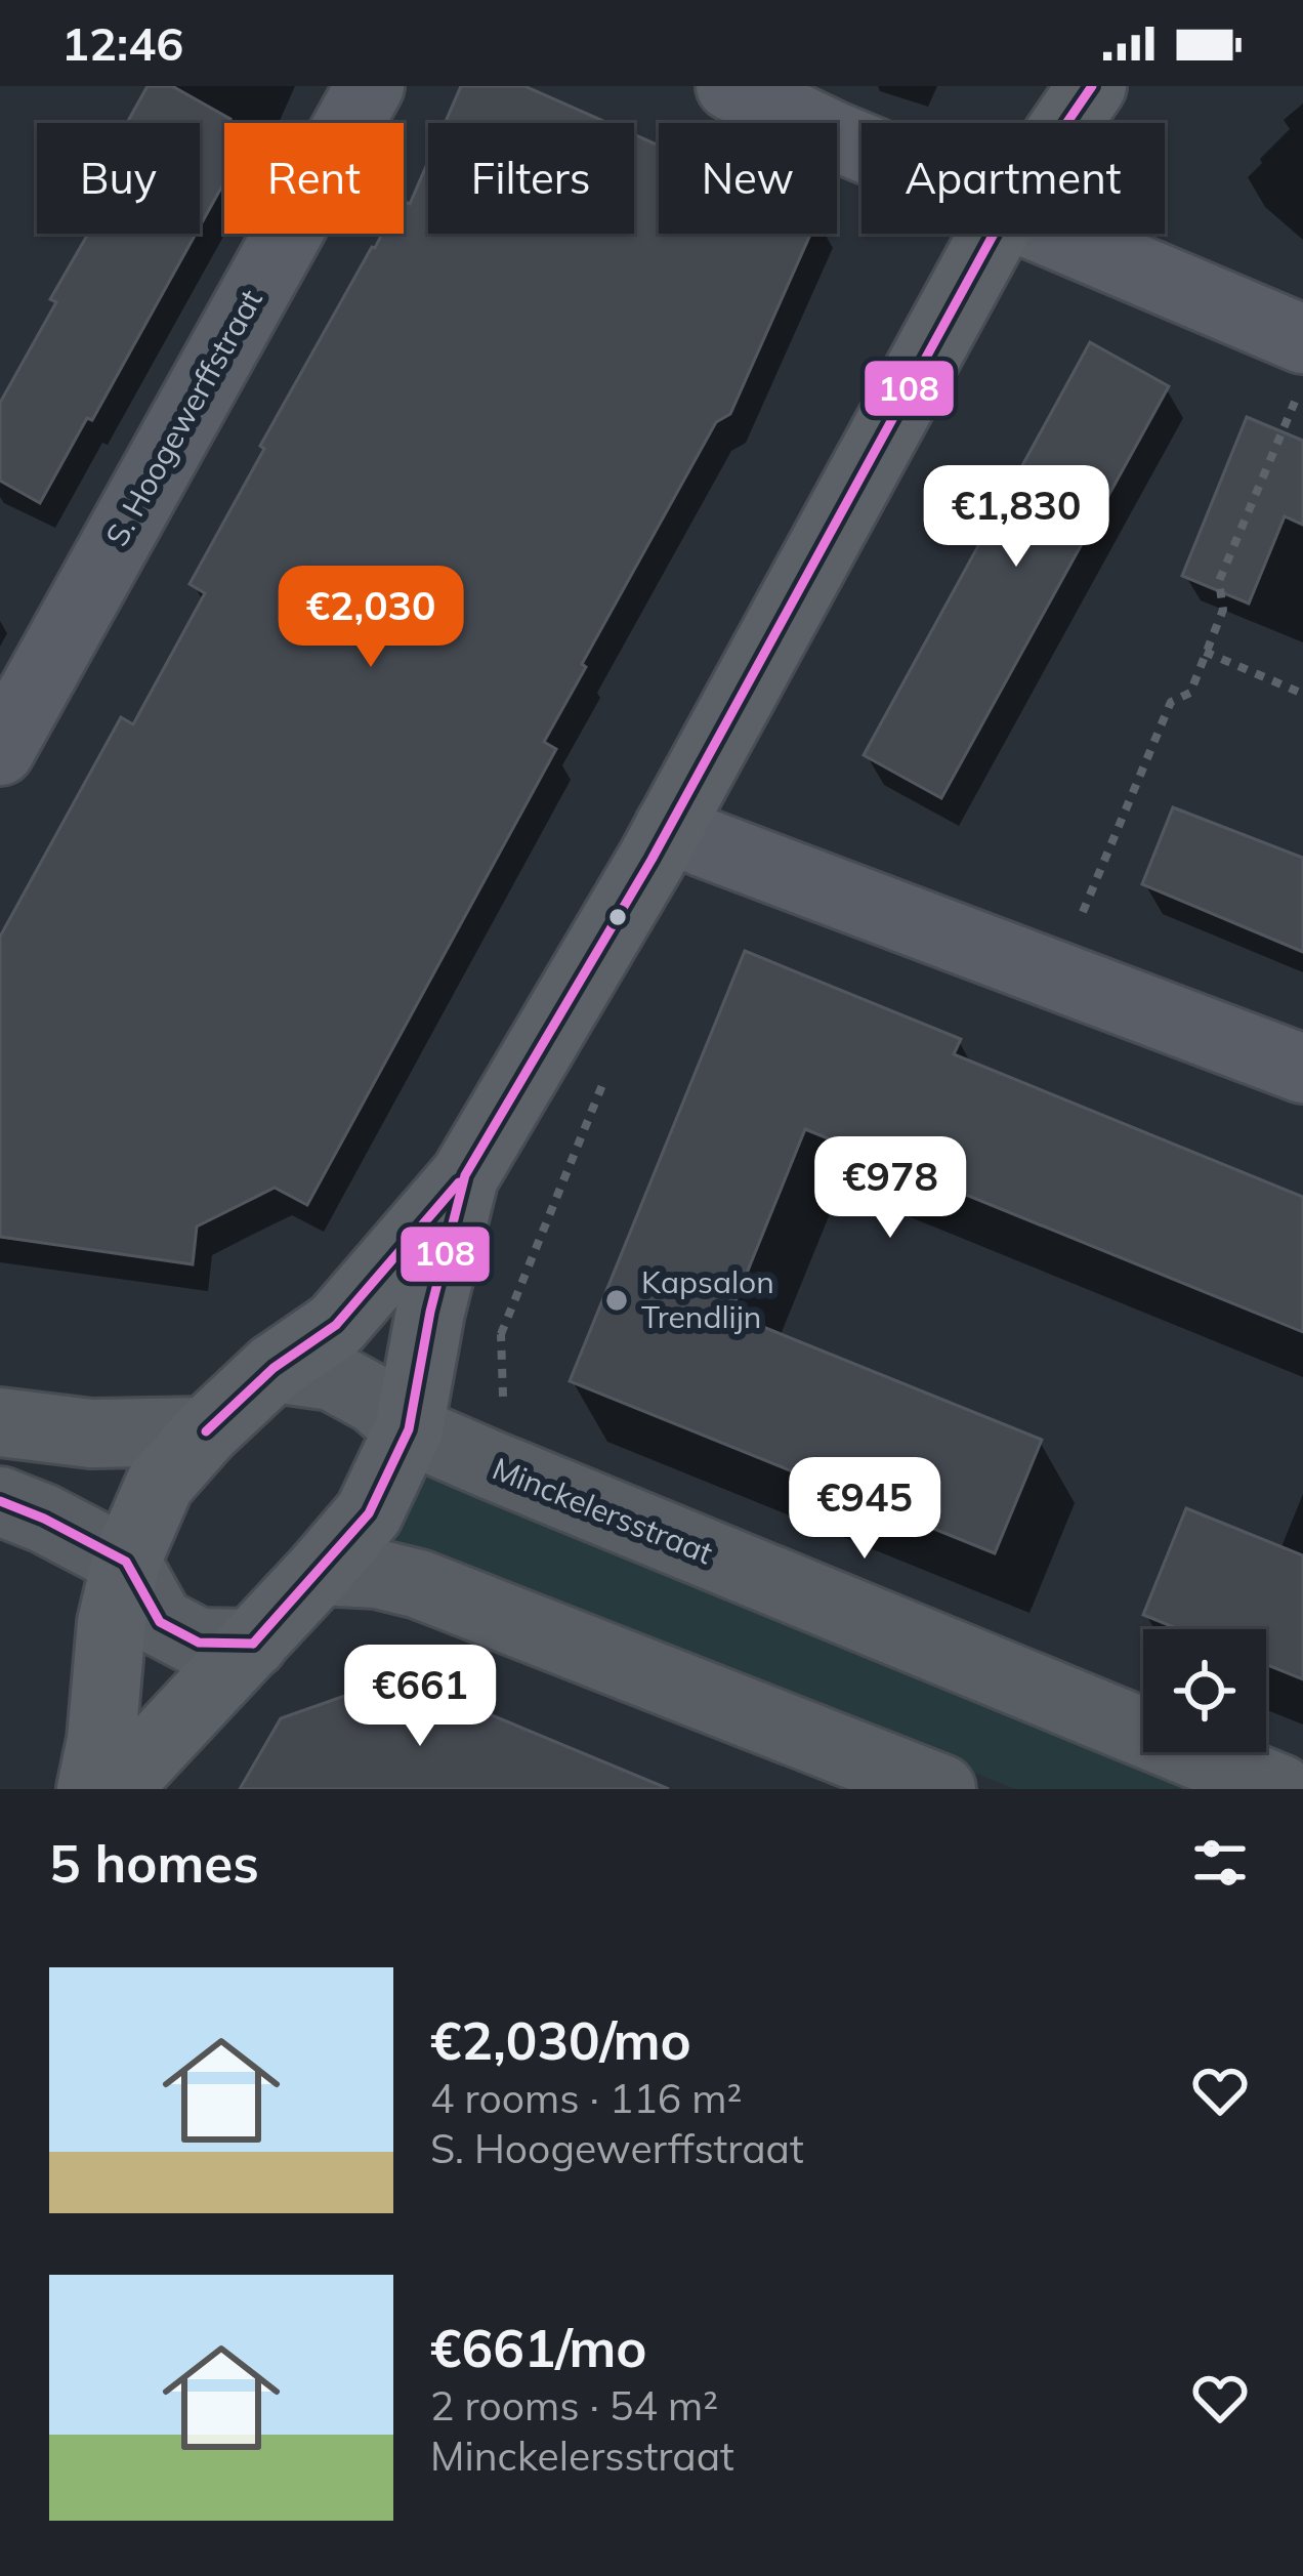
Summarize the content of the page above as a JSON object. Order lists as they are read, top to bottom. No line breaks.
{"streets":{"main road":["Minckelersstraat"],"street":["S. Hoogewerffstraat"]},"places":["Kapsalon Trendlijn"],"lines":["transit line 108"],"page":{"status":"12:46","chip":["Buy","Rent","Filters","New","Apartment"],"price":["€1,830","€2,030","€978","€945","€661"],"heading":"5 homes","list":[{"name":"€2,030/mo","note":"4 rooms · 116 m² · S. Hoogewerffstraat"},{"name":"€661/mo","note":"2 rooms · 54 m² · Minckelersstraat"}]}}
